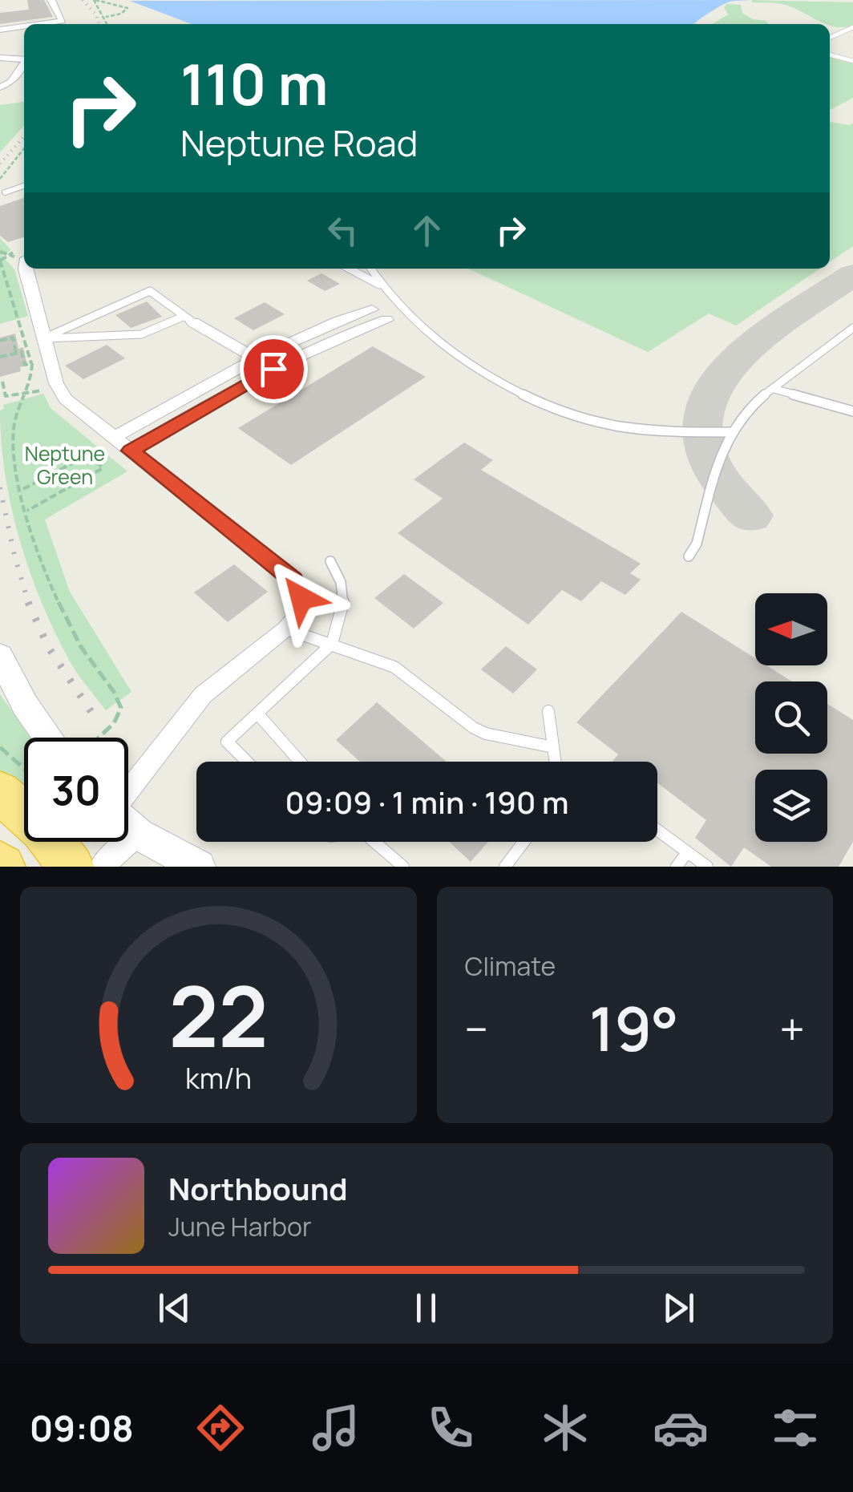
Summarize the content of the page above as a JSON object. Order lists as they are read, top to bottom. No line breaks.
{"parks":["Neptune Green"],"north":"left","page":{"turn":["110 m","Neptune Road"],"limit":"30","trip":"09:09 · 1 min · 190 m","tile":"Climate","heat":["−","19°","+"],"song":["Northbound","June Harbor"],"tabs":"09:08","gauge":["22","km/h"]}}
